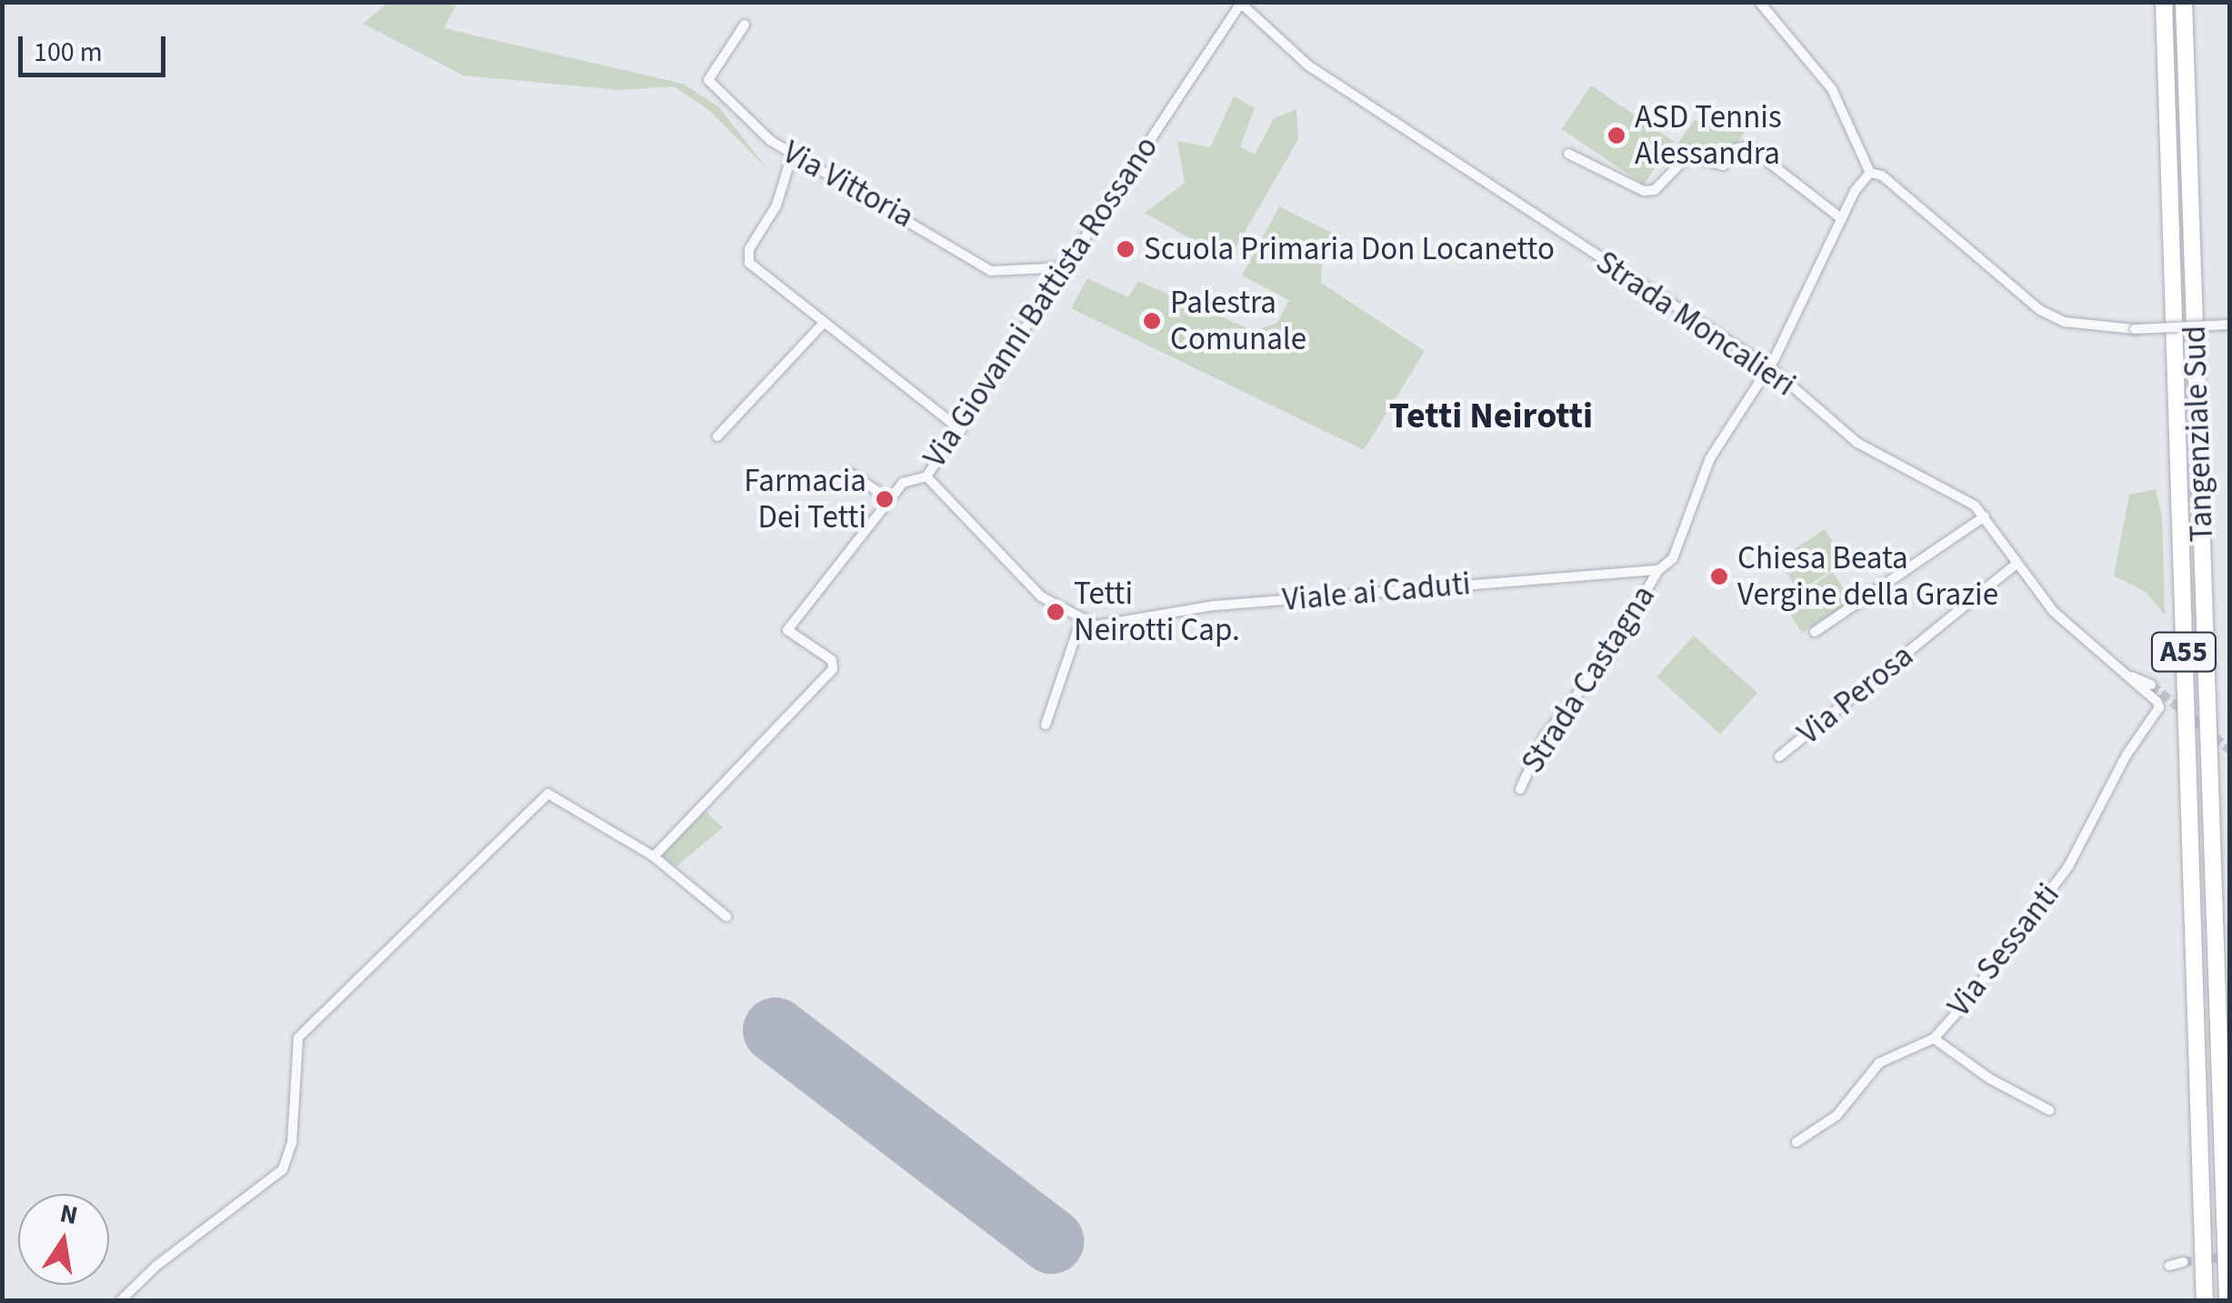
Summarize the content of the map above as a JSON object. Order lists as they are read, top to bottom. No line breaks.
{"streets":{"highway":["Tangenziale Sud","A55"],"street":["Via Vittoria","Via Giovanni Battista Rossano","Strada Moncalieri","Viale ai Caduti","Strada Castagna","Via Perosa","Via Sessanti"]},"crossings":[["Via Vittoria","Via Giovanni Battista Rossano"],["Via Giovanni Battista Rossano","Strada Moncalieri"],["Strada Moncalieri","Strada Castagna"],["Strada Moncalieri","Via Perosa"],["Strada Moncalieri","Via Sessanti"],["Viale ai Caduti","Strada Castagna"]],"districts":["Tetti Neirotti"],"places":["ASD Tennis Alessandra","Scuola Primaria Don Locanetto","Palestra Comunale","Farmacia Dei Tetti","Chiesa Beata Vergine della Grazie","Tetti Neirotti Cap."],"scale_bar":"100 m","north":"top"}
